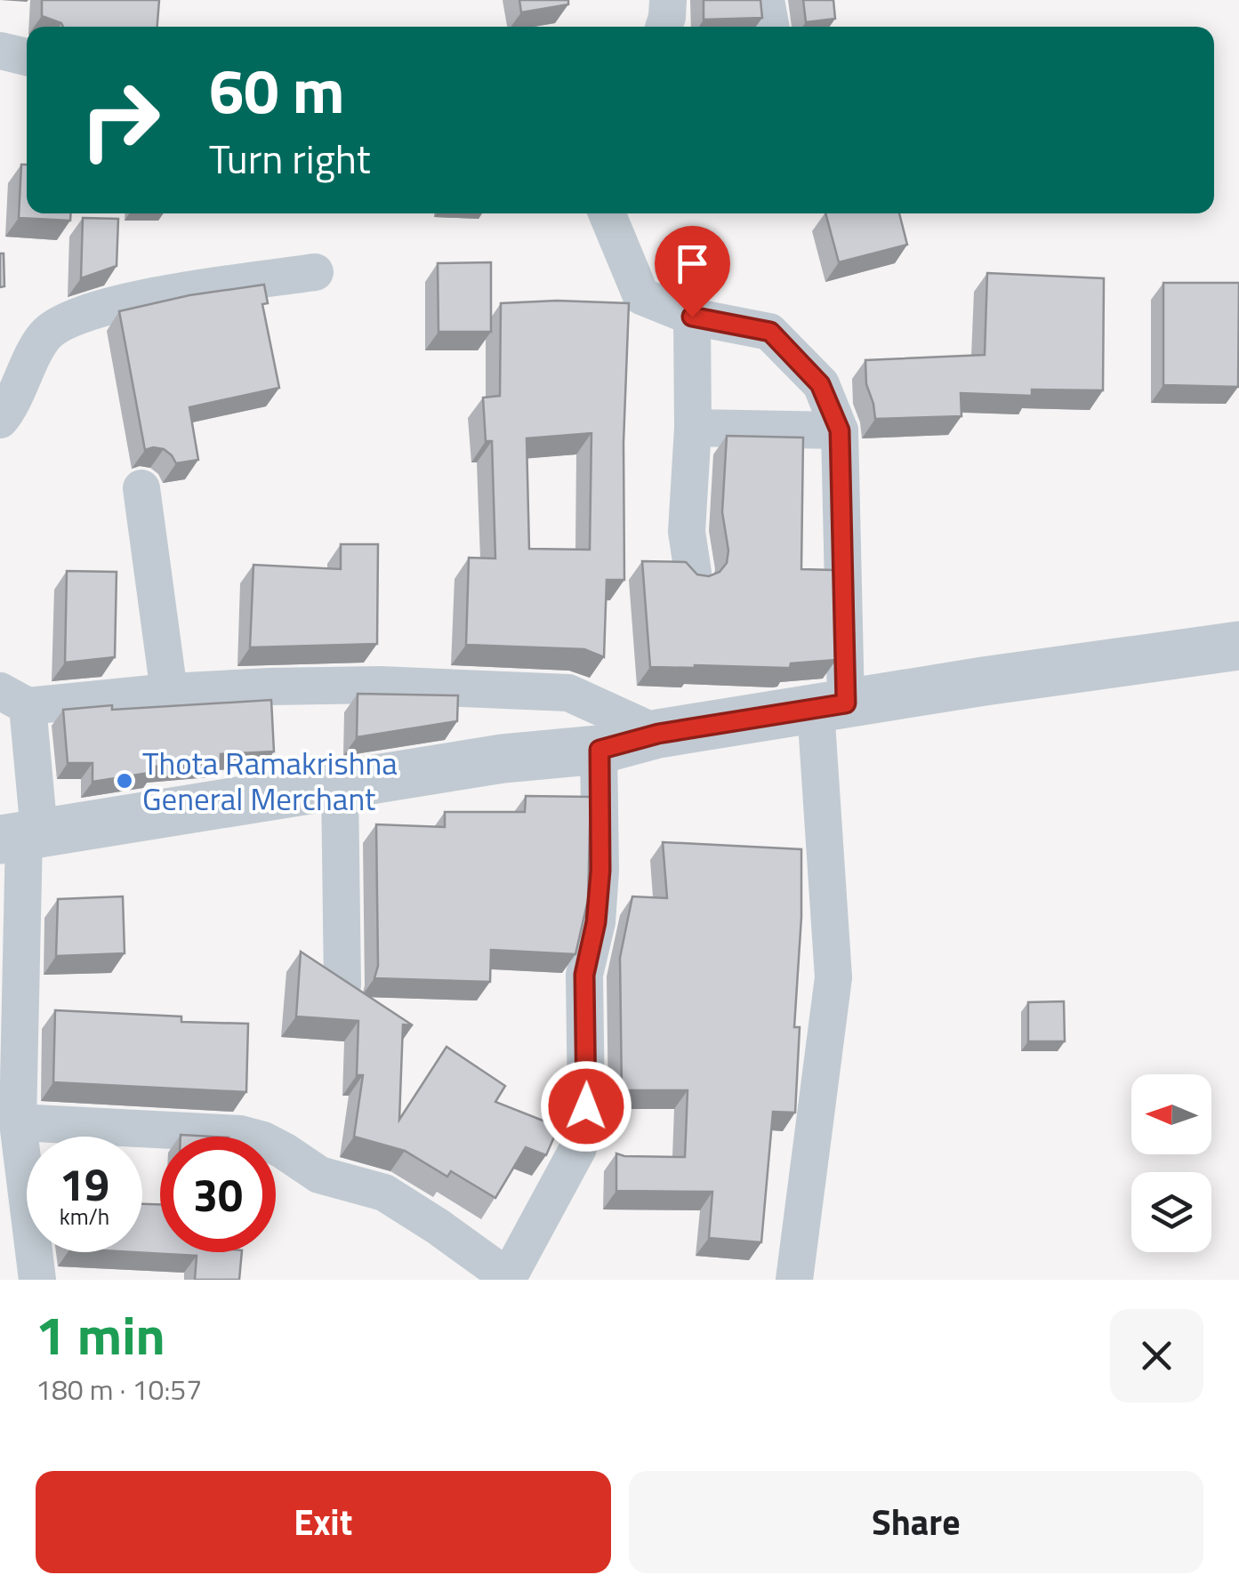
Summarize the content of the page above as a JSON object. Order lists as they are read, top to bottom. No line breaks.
{"places":["Thota Ramakrishna General Merchant"],"north":"left","page":{"turn":["60 m","Turn right"],"speed":"19 km/h","limit":"30","heading":["1 min","180 m · 10:57"],"buttons":["Exit","Share"]}}
